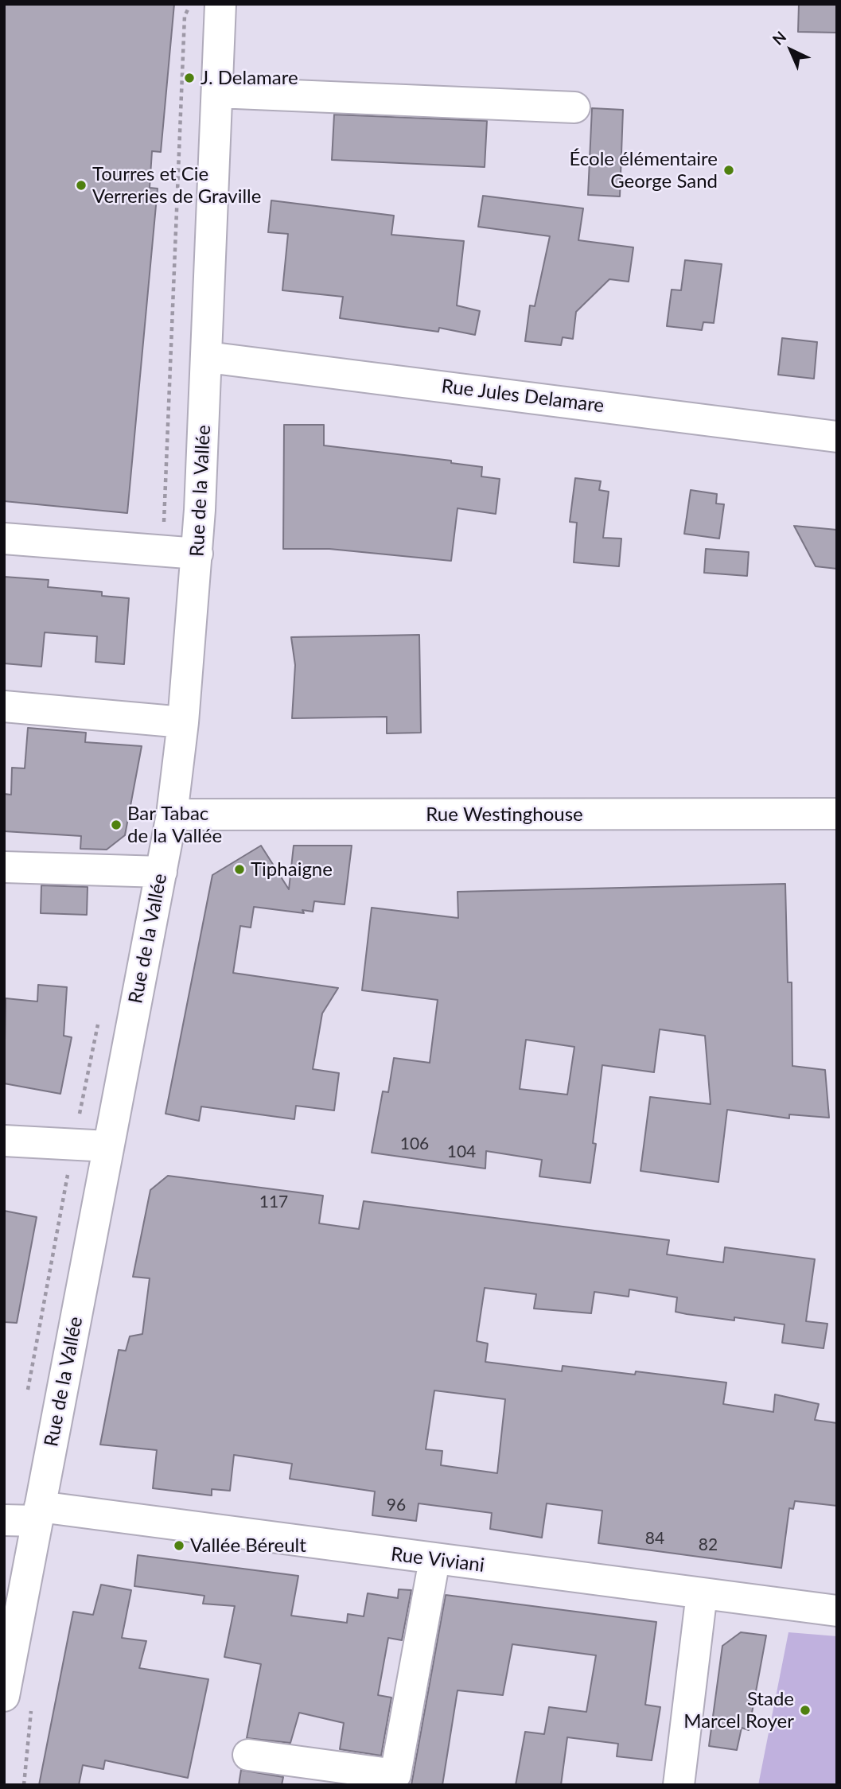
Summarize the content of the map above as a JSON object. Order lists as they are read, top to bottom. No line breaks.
{"streets":{"street":["Rue Jules Delamare","Rue de la Vallée","Rue Westinghouse","Rue Viviani"]},"crossings":[["Rue Jules Delamare","Rue de la Vallée"],["Rue de la Vallée","Rue Westinghouse"],["Rue de la Vallée","Rue Viviani"]],"places":["J. Delamare","École élémentaire George Sand","Tourres et Cie Verreries de Graville","Bar Tabac de la Vallée","Tiphaigne","Vallée Béreult","Stade Marcel Royer"],"house_numbers":["106","104","117","96","84","82"],"north":"top left"}
